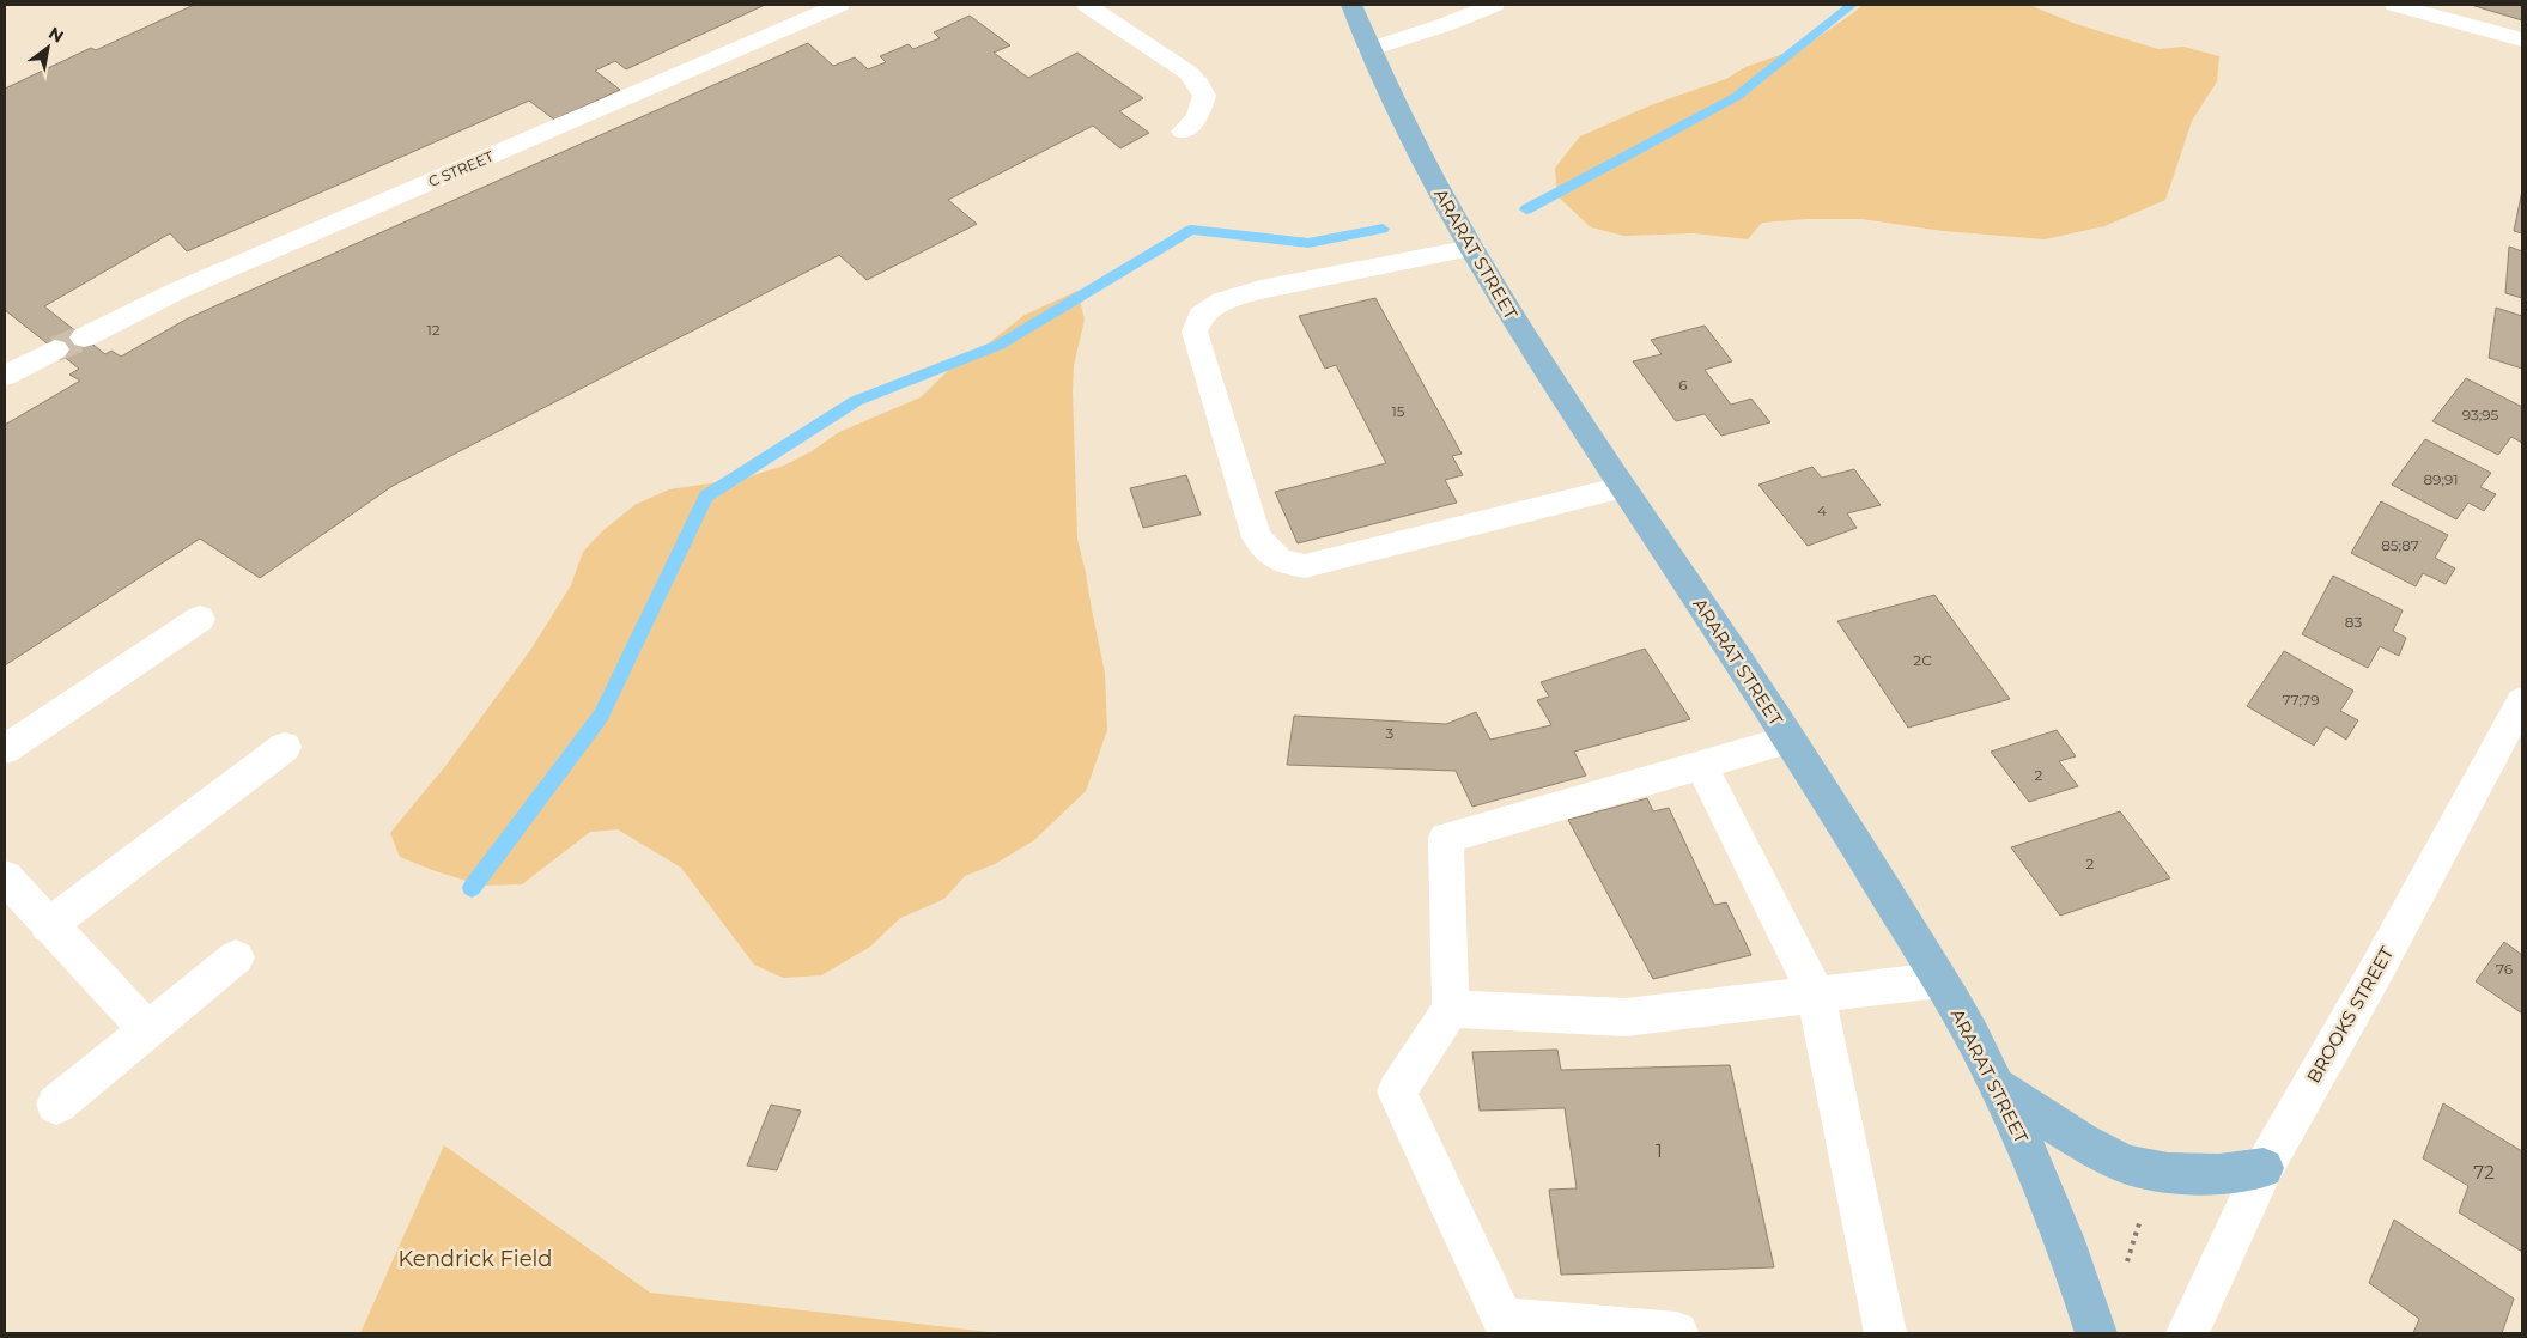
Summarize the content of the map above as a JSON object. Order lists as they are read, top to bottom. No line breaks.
{"streets":{"main road":["ARARAT STREET"],"street":["C STREET","BROOKS STREET"]},"parks":["Kendrick Field"],"house_numbers":["12","6","15","93;95","89;91","4","85;87","83","2C","77;79","3","2","2","76","1","72"],"north":"top right"}
